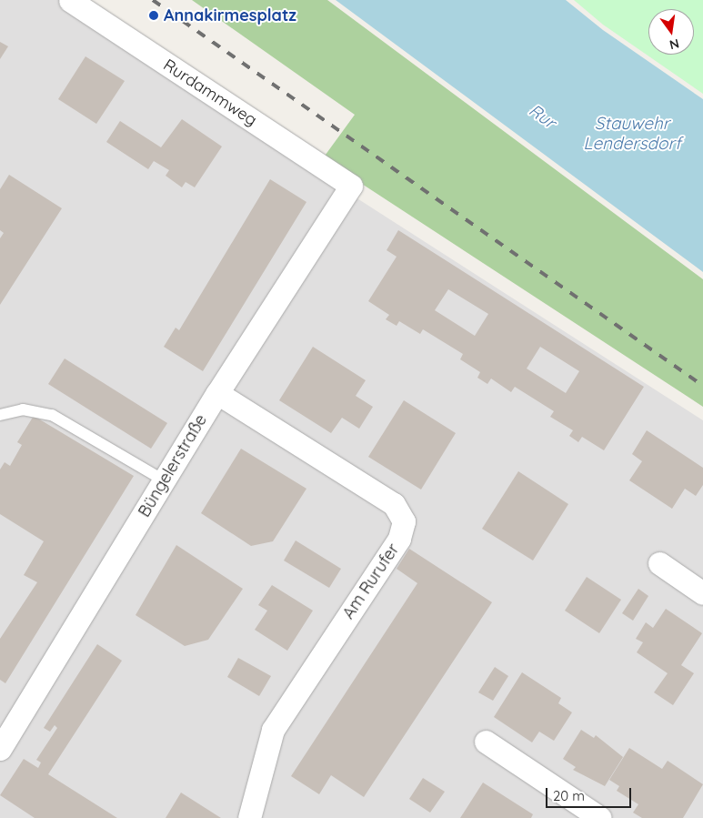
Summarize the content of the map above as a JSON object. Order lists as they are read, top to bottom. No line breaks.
{"streets":{"street":["Rurdammweg","Büngelerstraße","Am Rurufer"]},"crossings":[["Rurdammweg","Büngelerstraße"],["Büngelerstraße","Am Rurufer"]],"water":["Rur","Stauwehr Lendersdorf"],"places":["Annakirmesplatz"],"scale_bar":"20 m","north":"bottom"}
